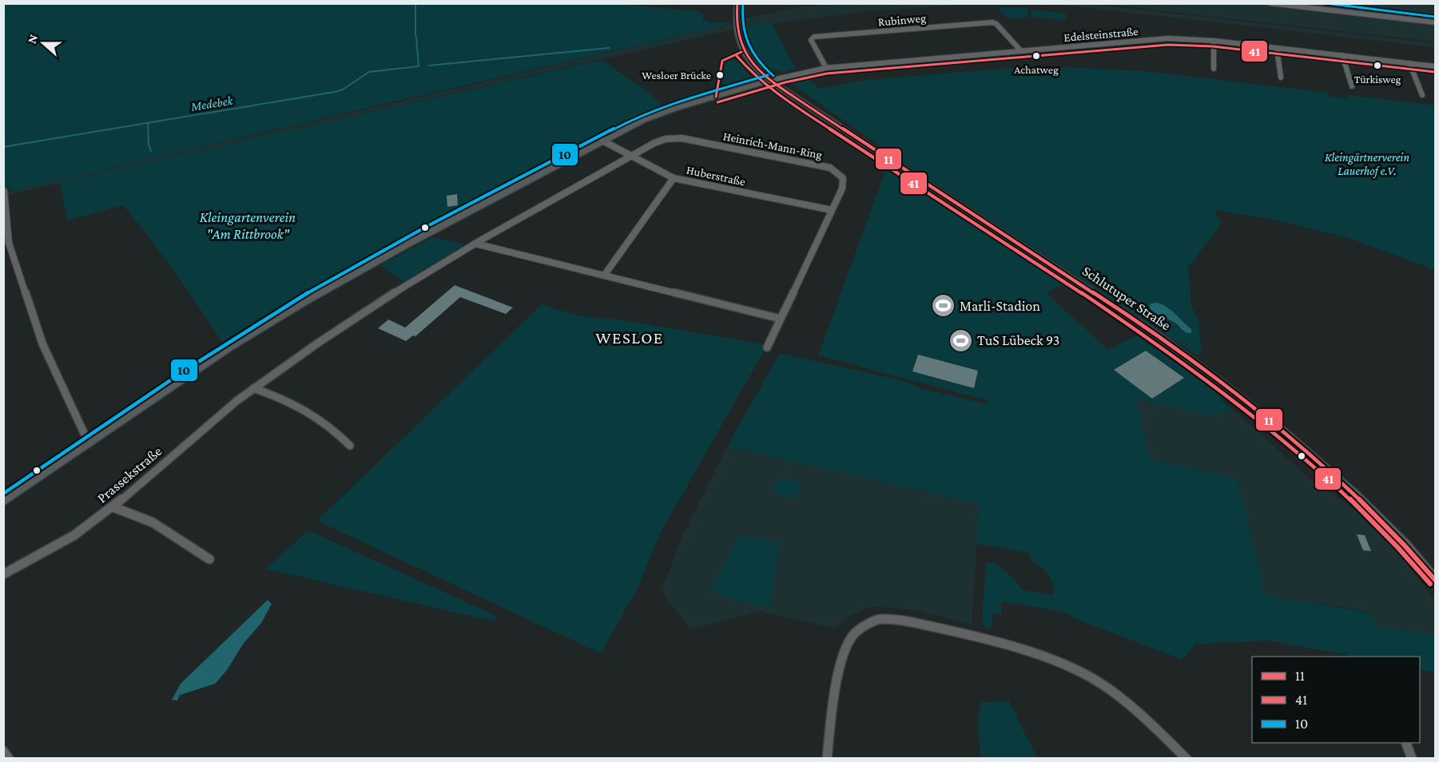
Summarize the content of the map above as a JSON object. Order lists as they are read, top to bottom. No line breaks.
{"streets":{"main road":["Schlutuper Straße"],"street":["Rubinweg","Edelsteinstraße","Heinrich-Mann-Ring","Huberstraße","Prassekstraße"]},"crossings":[["Rubinweg","Edelsteinstraße"],["Edelsteinstraße","Schlutuper Straße"],["Heinrich-Mann-Ring","Huberstraße"],["Heinrich-Mann-Ring","Prassekstraße"],["Huberstraße","Prassekstraße"]],"districts":["WESLOE"],"water":["Medebek"],"parks":["Kleingärtnerverein Lauerhof e.V.","Kleingartenverein \"Am Rittbrook\""],"places":{"other":["Achatweg","Türkisweg","Wesloer Brücke"],"sports":["Marli-Stadion","TuS Lübeck 93"]},"lines":["transit line 11","transit line 10","transit line 41"],"legend":["11","41","10"],"north":"left"}
